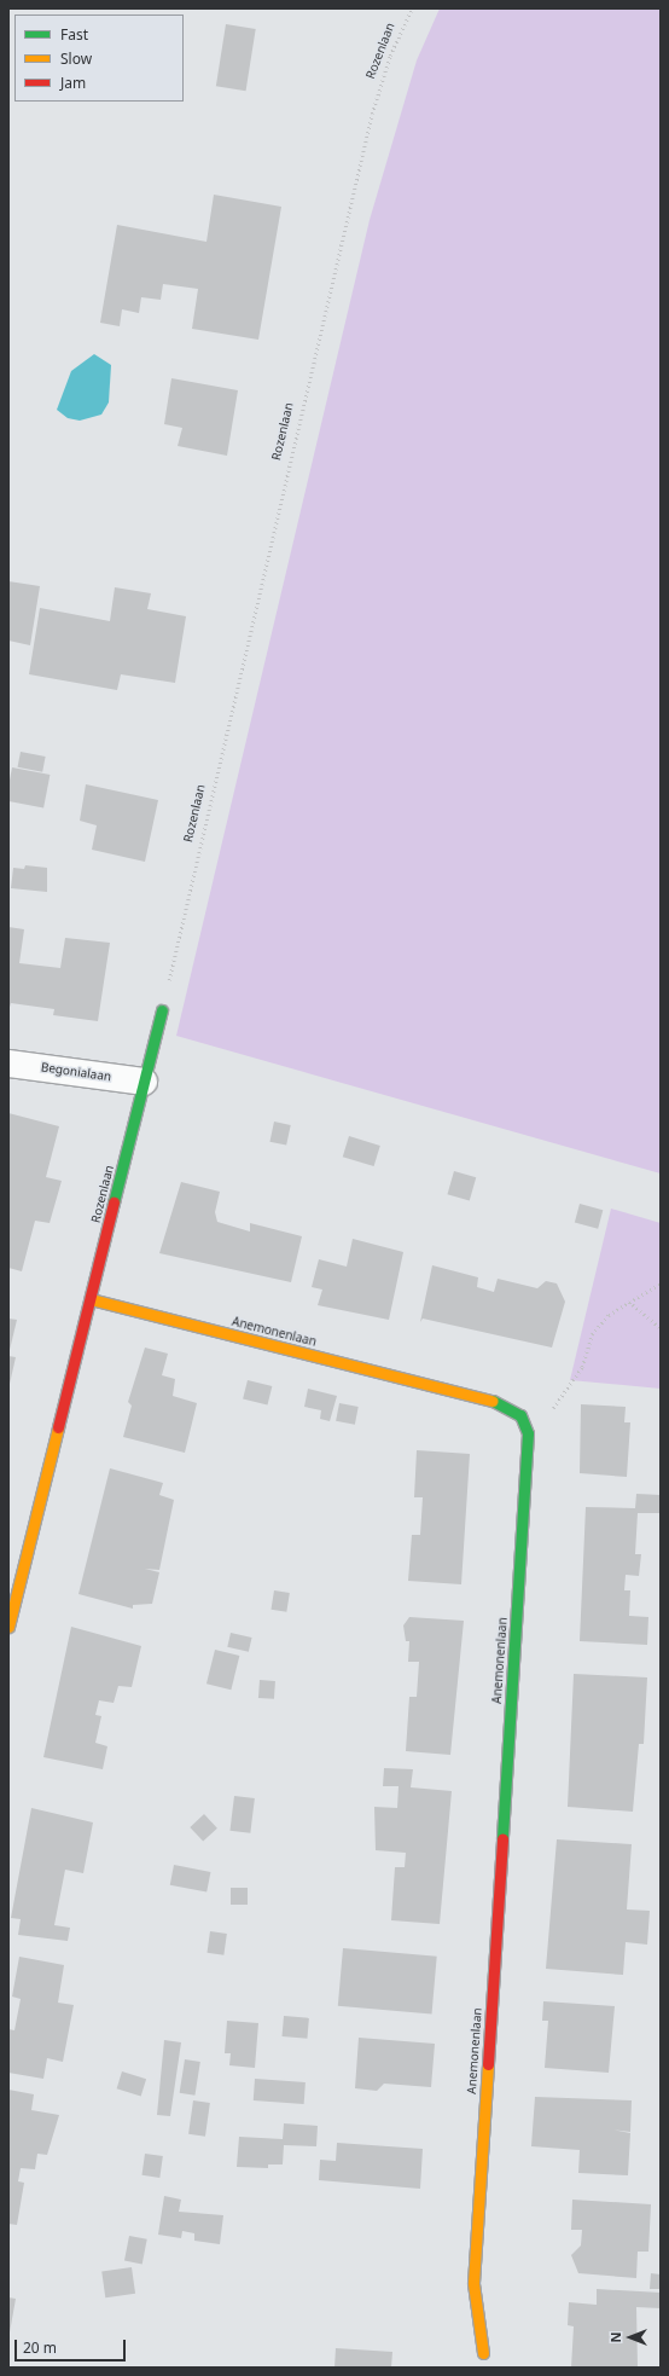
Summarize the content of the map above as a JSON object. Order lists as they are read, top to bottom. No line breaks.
{"streets":{"street":["Rozenlaan","Begonialaan","Anemonenlaan"]},"crossings":[["Rozenlaan","Begonialaan"],["Rozenlaan","Anemonenlaan"]],"legend":["Fast","Slow","Jam"],"scale_bar":"20 m","north":"left"}
